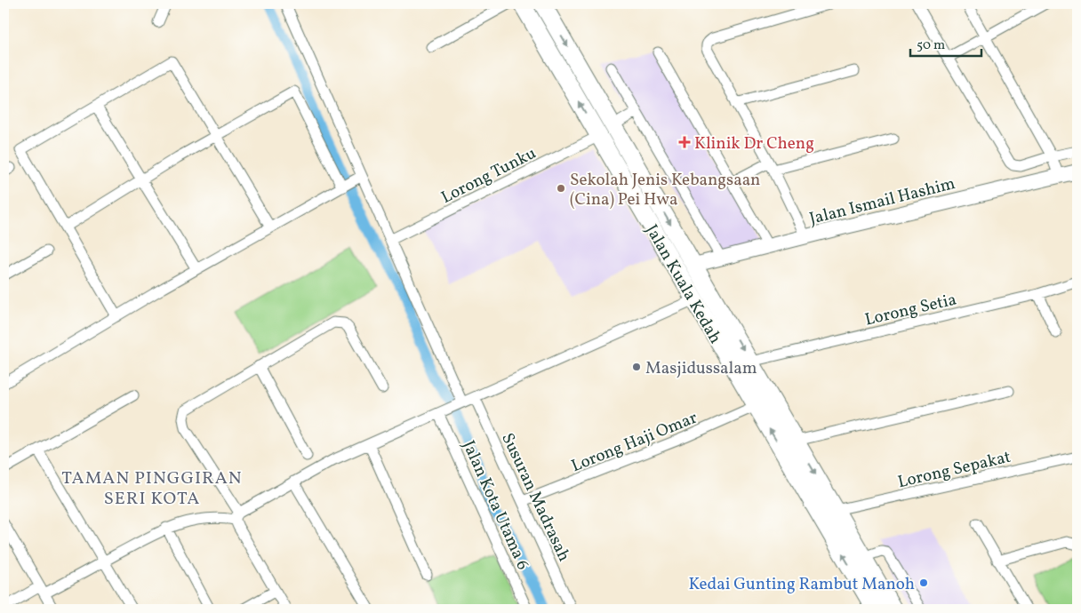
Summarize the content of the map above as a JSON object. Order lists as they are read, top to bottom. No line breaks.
{"streets":{"main road":["Jalan Kuala Kedah"],"street":["Lorong Tunku","Jalan Ismail Hashim","Lorong Setia","Lorong Haji Omar","Lorong Sepakat","Susuran Madrasah","Jalan Kota Utama 6"]},"crossings":[["Lorong Tunku","Jalan Kuala Kedah"],["Jalan Ismail Hashim","Jalan Kuala Kedah"],["Jalan Kuala Kedah","Lorong Setia"],["Jalan Kuala Kedah","Lorong Haji Omar"],["Jalan Kuala Kedah","Lorong Sepakat"],["Lorong Haji Omar","Susuran Madrasah"]],"districts":["TAMAN PINGGIRAN SERI KOTA"],"places":{"health":["Klinik Dr Cheng"],"other":["Sekolah Jenis Kebangsaan (Cina) Pei Hwa","Masjidussalam","Kedai Gunting Rambut Manoh"]},"scale_bar":"50 m"}
